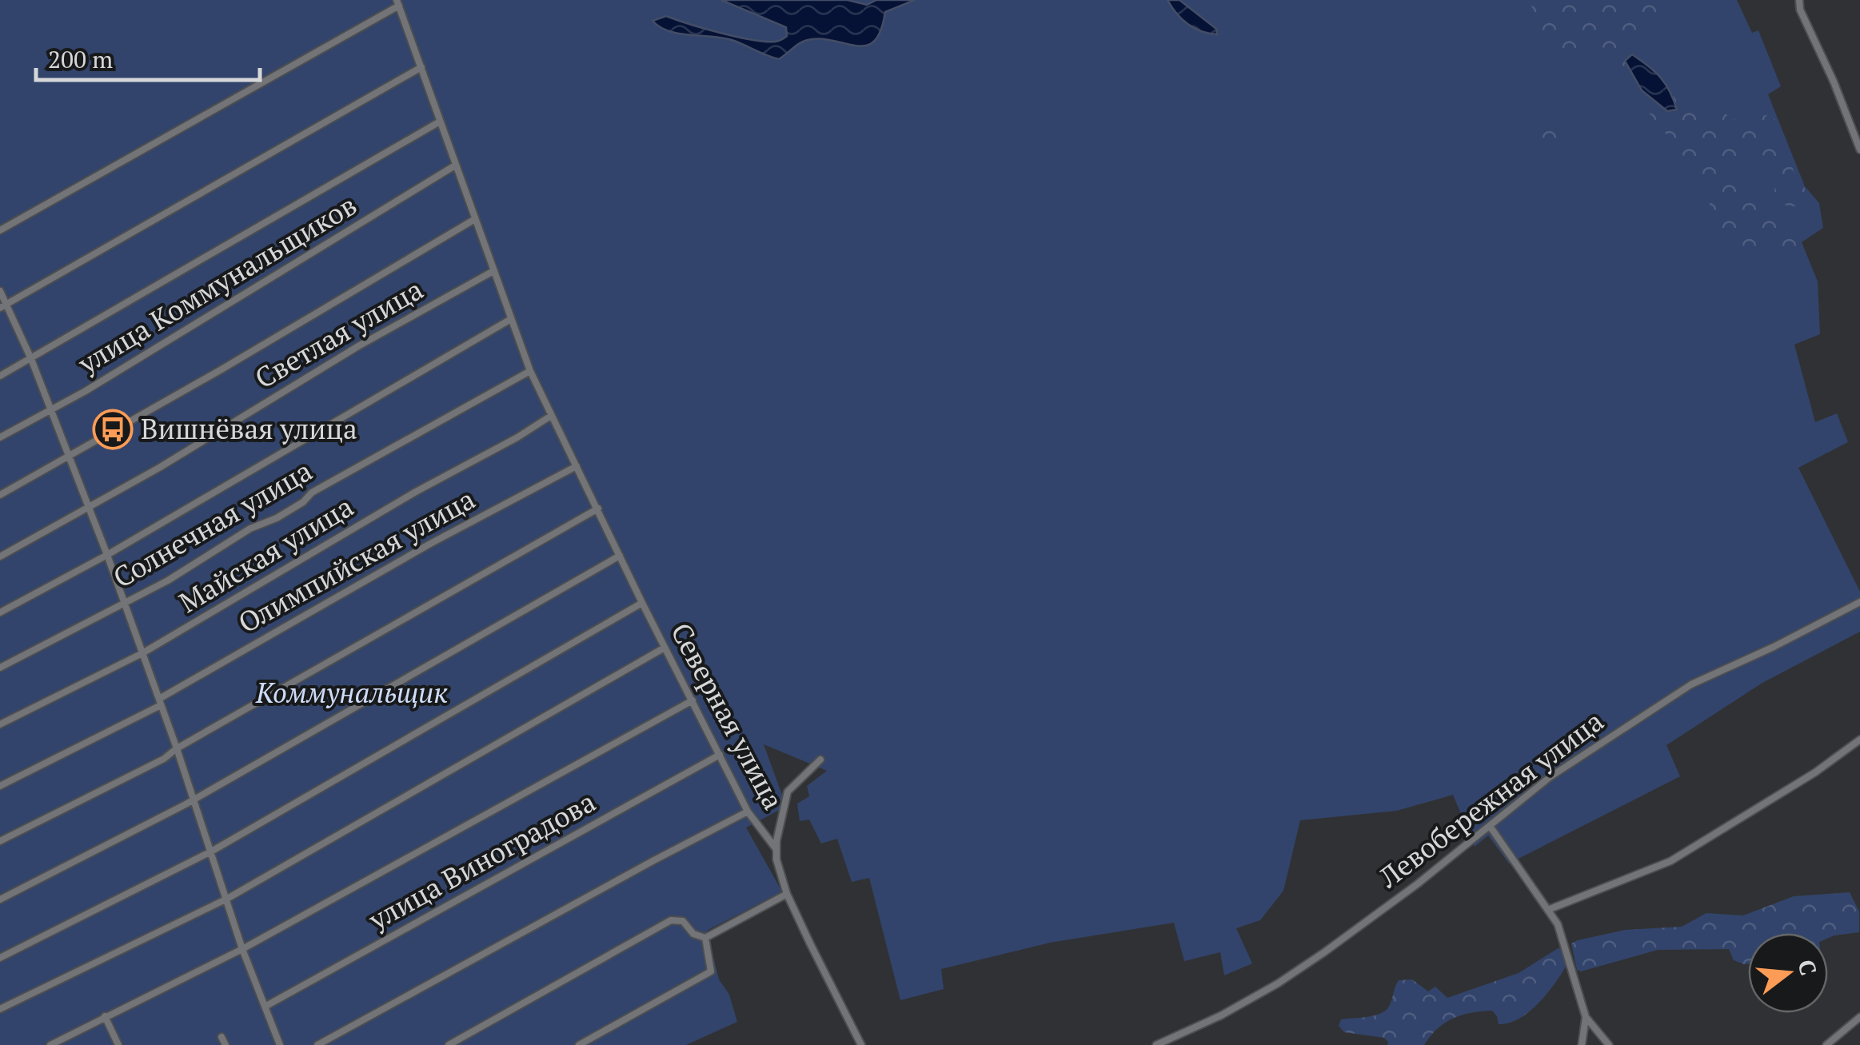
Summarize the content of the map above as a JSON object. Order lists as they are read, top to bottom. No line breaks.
{"streets":{"street":["улица Коммунальщиков","Светлая улица","Солнечная улица","Майская улица","Олимпийская улица","Северная улица","Левобережная улица","улица Виноградова"]},"crossings":[["улица Коммунальщиков","Северная улица"],["Светлая улица","Северная улица"],["Солнечная улица","Северная улица"],["Майская улица","Северная улица"],["Олимпийская улица","Северная улица"],["Северная улица","улица Виноградова"]],"parks":["Коммунальщик"],"places":{"bus stop":["Вишнёвая улица"]},"scale_bar":"200 m","north":"right"}
